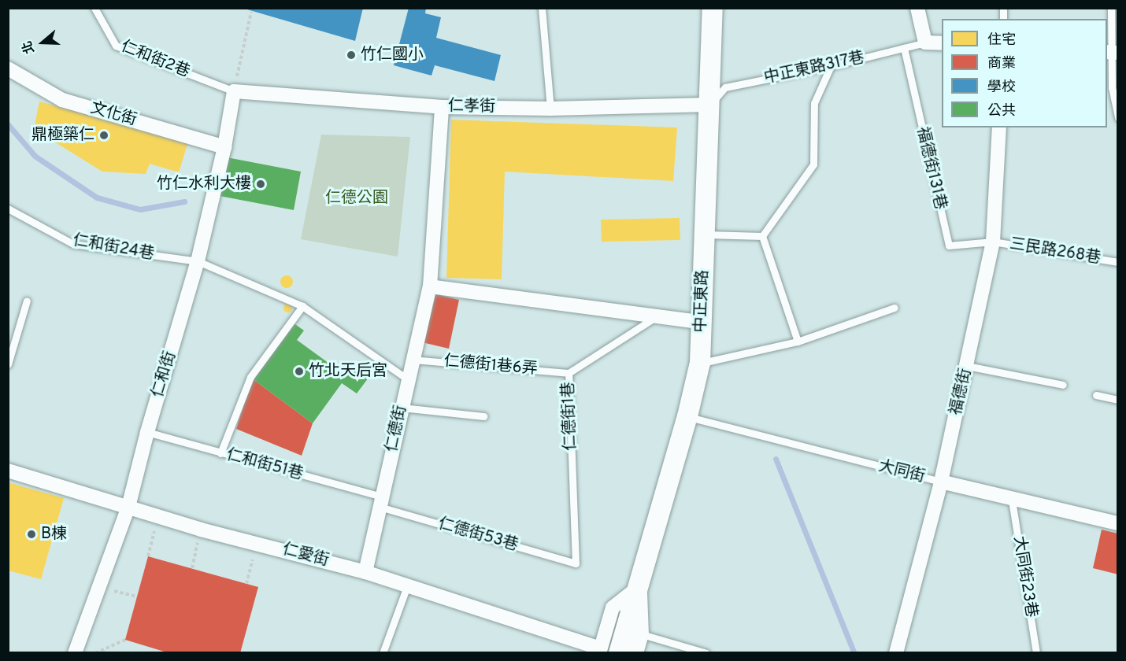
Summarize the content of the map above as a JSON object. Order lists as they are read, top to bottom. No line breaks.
{"streets":{"main road":["中正東路"],"street":["仁孝街","文化街","仁和街","福德街","仁德街","大同街","仁愛街"],"lane":["仁和街2巷","中正東路317巷","福德街131巷","仁和街24巷","三民路268巷","仁德街1巷6弄","仁德街1巷","仁和街51巷","仁德街53巷","大同街23巷"]},"crossings":[["仁和街2巷","仁孝街"],["仁和街2巷","仁和街"],["中正東路317巷","仁孝街"],["中正東路317巷","福德街131巷"],["中正東路317巷","中正東路"],["仁孝街","中正東路"],["仁孝街","仁和街"],["仁孝街","仁德街"],["文化街","仁和街"],["福德街131巷","三民路268巷"],["福德街131巷","福德街"],["仁和街24巷","仁和街"],["仁和街24巷","仁德街"],["三民路268巷","福德街"],["中正東路","大同街"],["仁德街1巷6弄","仁德街1巷"],["仁德街1巷6弄","仁德街"],["仁和街","仁和街51巷"],["仁和街","仁愛街"],["福德街","大同街"],["仁德街1巷","仁德街53巷"],["仁德街","仁和街51巷"],["仁德街","仁德街53巷"],["仁德街","仁愛街"],["仁和街51巷","仁德街53巷"],["大同街","大同街23巷"]],"parks":["仁德公園"],"places":["竹仁國小","鼎極築仁","竹仁水利大樓","竹北天后宮","B棟"],"legend":["住宅","商業","學校","公共"],"north":"left"}
